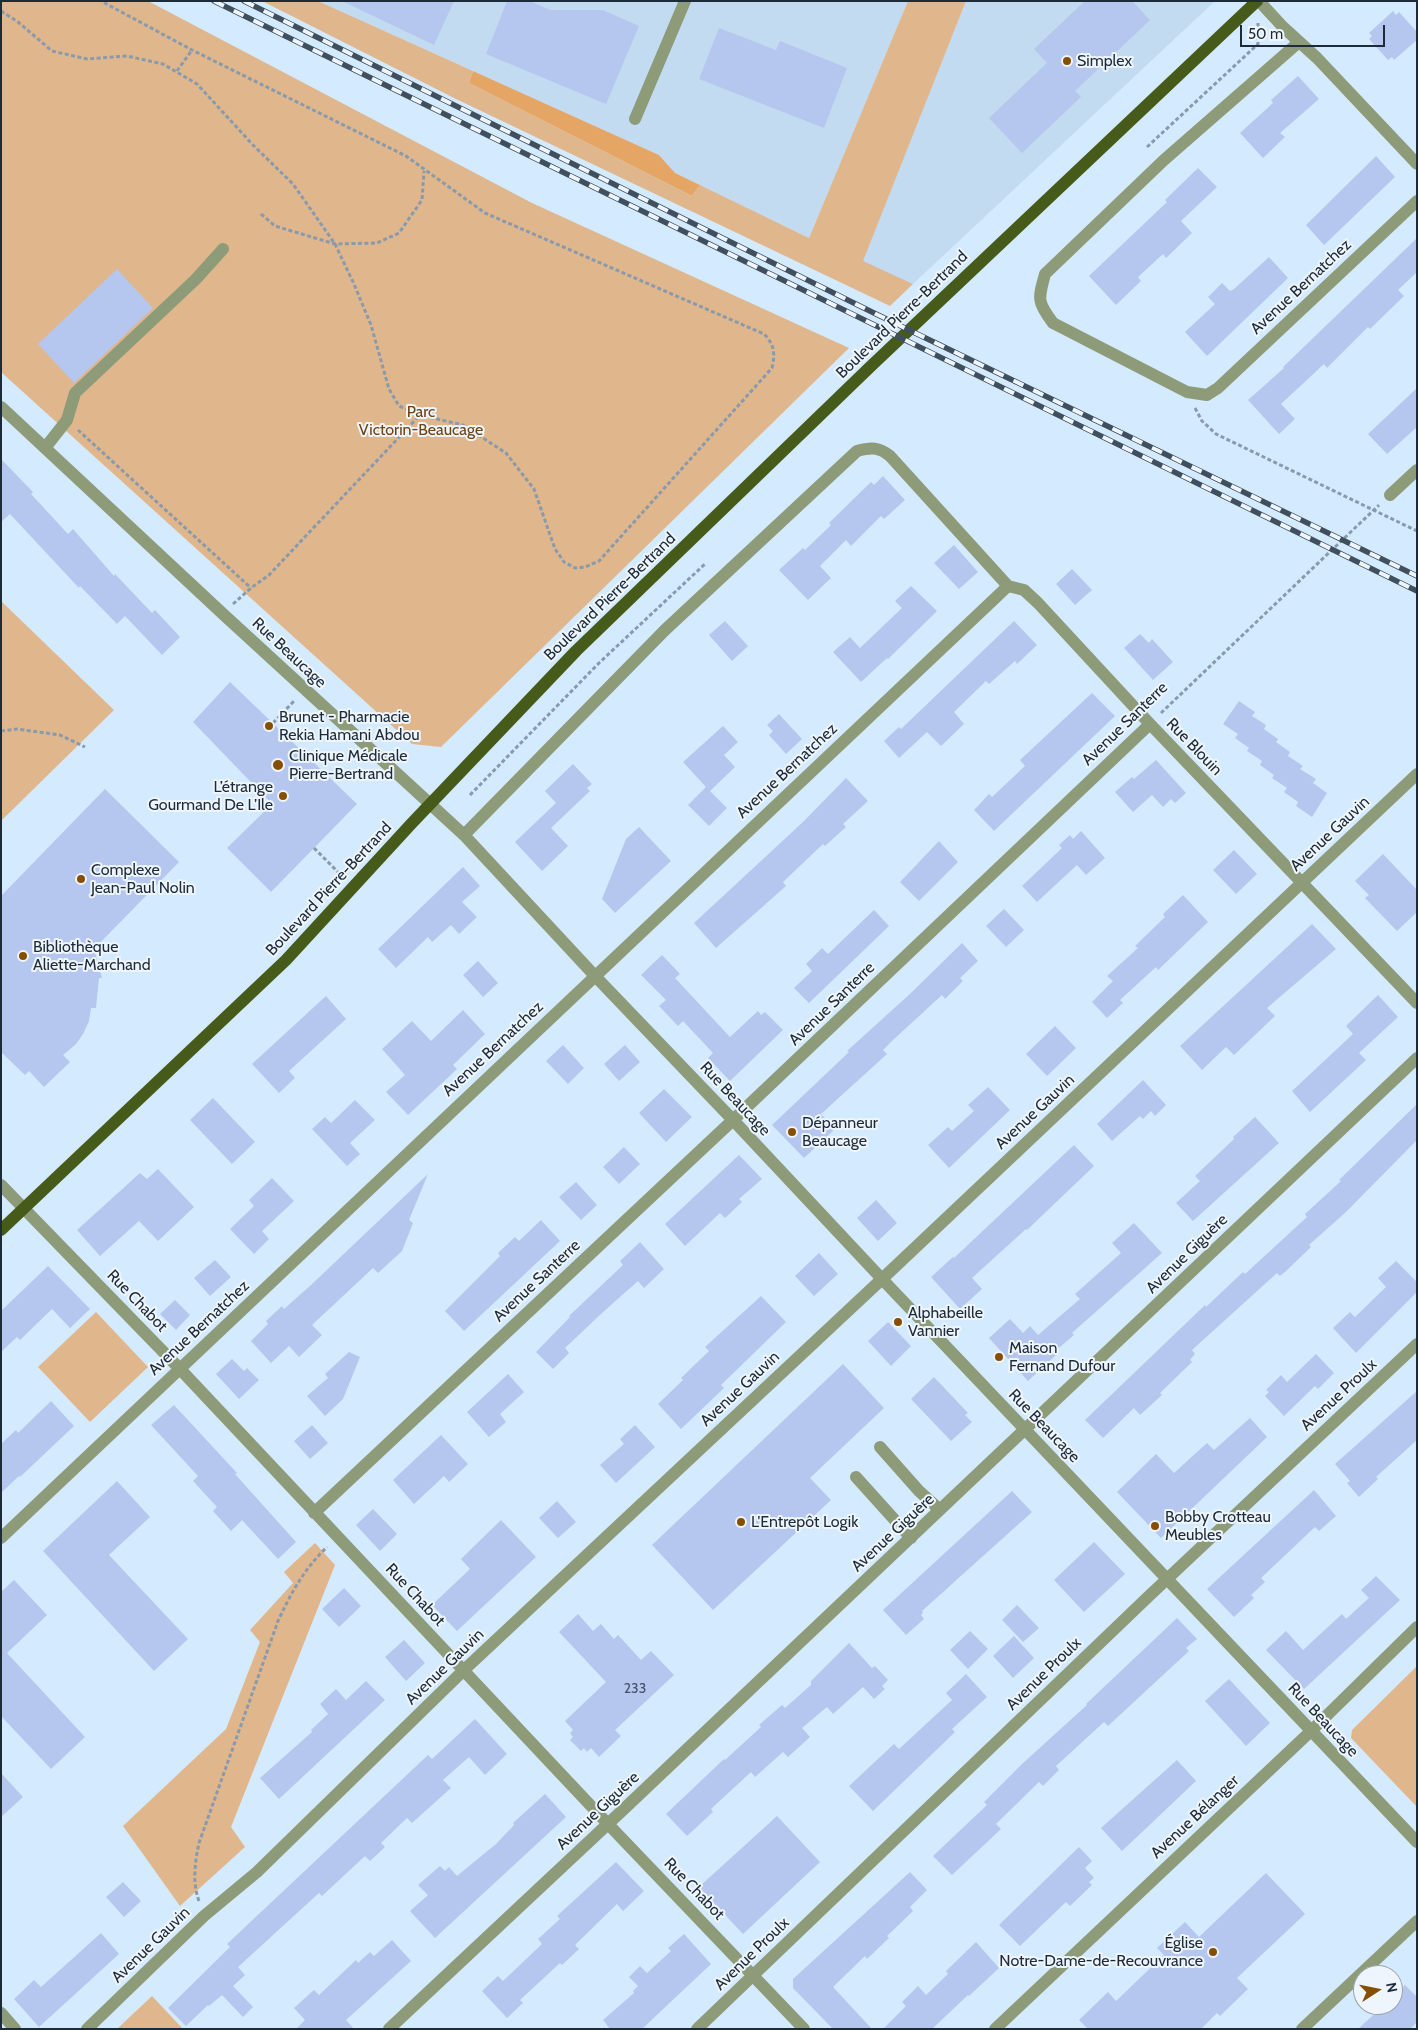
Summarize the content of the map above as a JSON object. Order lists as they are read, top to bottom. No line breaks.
{"streets":{"main road":["Boulevard Pierre-Bertrand"],"street":["Avenue Bernatchez","Rue Beaucage","Avenue Santerre","Rue Blouin","Avenue Gauvin","Avenue Giguère","Rue Chabot","Avenue Proulx","Avenue Bélanger"]},"crossings":[["Avenue Bernatchez","Rue Beaucage"],["Avenue Bernatchez","Rue Blouin"],["Avenue Bernatchez","Rue Chabot"],["Boulevard Pierre-Bertrand","Rue Beaucage"],["Boulevard Pierre-Bertrand","Rue Chabot"],["Rue Beaucage","Avenue Santerre"],["Rue Beaucage","Rue Blouin"],["Rue Beaucage","Avenue Gauvin"],["Rue Beaucage","Avenue Giguère"],["Rue Beaucage","Avenue Proulx"],["Rue Beaucage","Avenue Bélanger"],["Avenue Santerre","Rue Blouin"],["Avenue Santerre","Rue Chabot"],["Rue Blouin","Avenue Gauvin"],["Avenue Gauvin","Rue Chabot"],["Avenue Giguère","Rue Chabot"],["Rue Chabot","Avenue Proulx"]],"parks":["Parc Victorin-Beaucage"],"places":["Simplex","Brunet - Pharmacie Rekia Hamani Abdou","Clinique Médicale Pierre-Bertrand","L’étrange Gourmand De L’Ile","Complexe Jean-Paul Nolin","Bibliothèque Aliette-Marchand","Dépanneur Beaucage","Alphabeille Vannier","Maison Fernand Dufour","L'Entrepôt Logik","Bobby Crotteau Meubles","Église Notre-Dame-de-Recouvrance"],"house_numbers":["233"],"scale_bar":"50 m","north":"right"}
